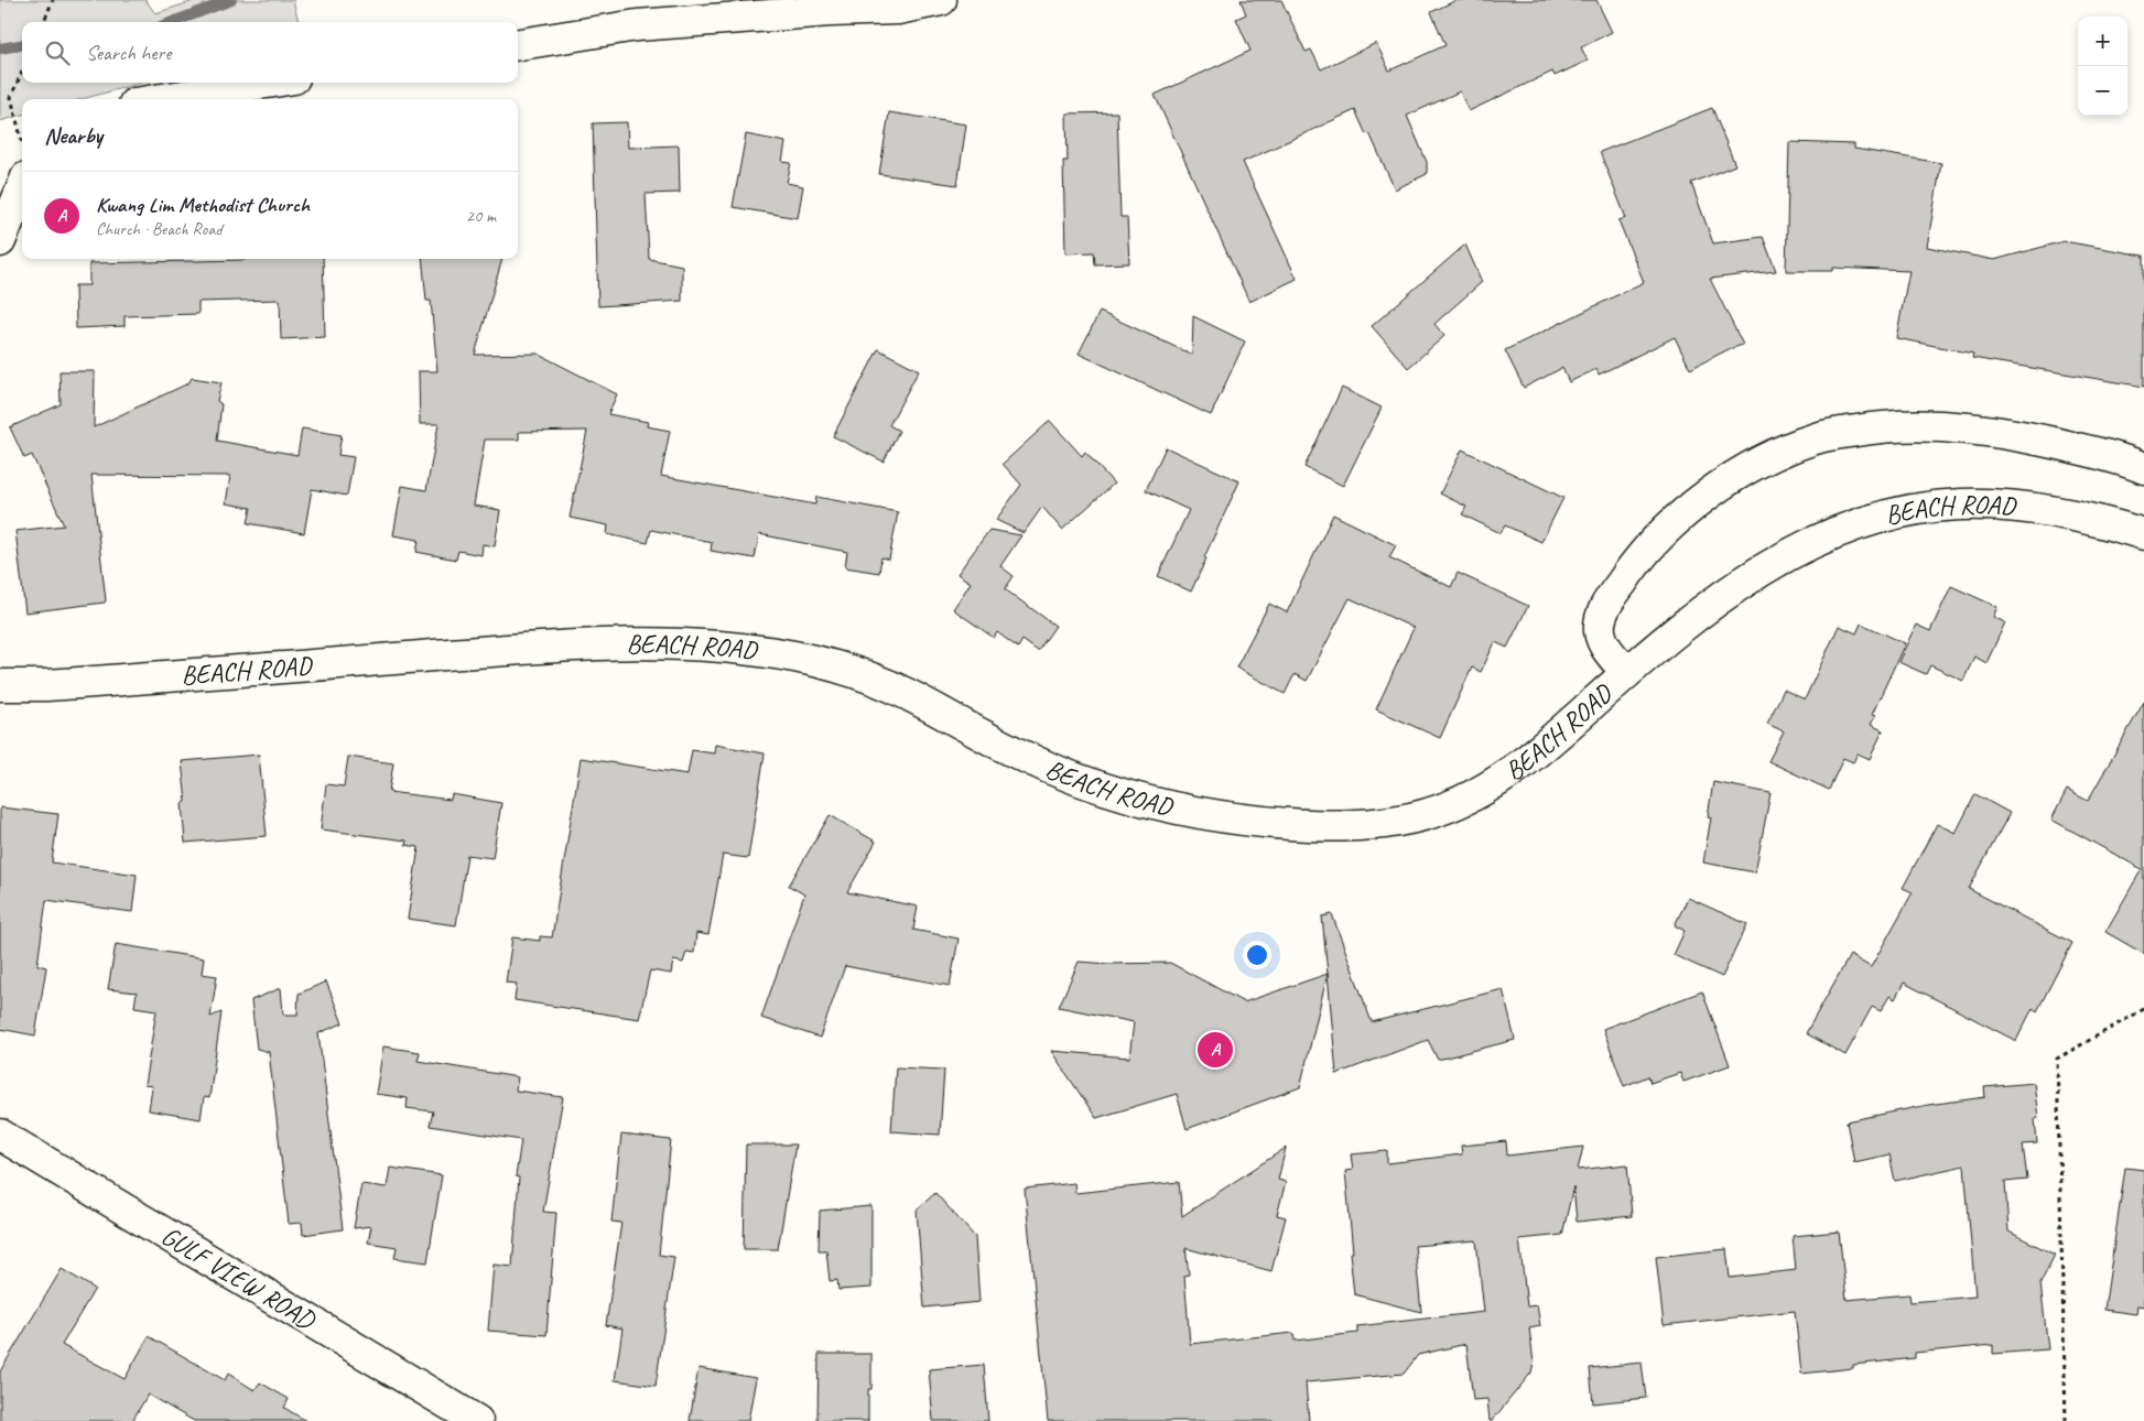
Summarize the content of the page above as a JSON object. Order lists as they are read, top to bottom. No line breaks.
{"streets":{"main road":["BEACH ROAD","GULF VIEW ROAD"]},"page":{"map_buttons":["+","−"],"search":"Search here","heading":"Nearby","list":[{"mark":"A","name":"Kwang Lim Methodist Church","note":"Church · Beach Road","value":"20 m"}],"pins":"A"}}
